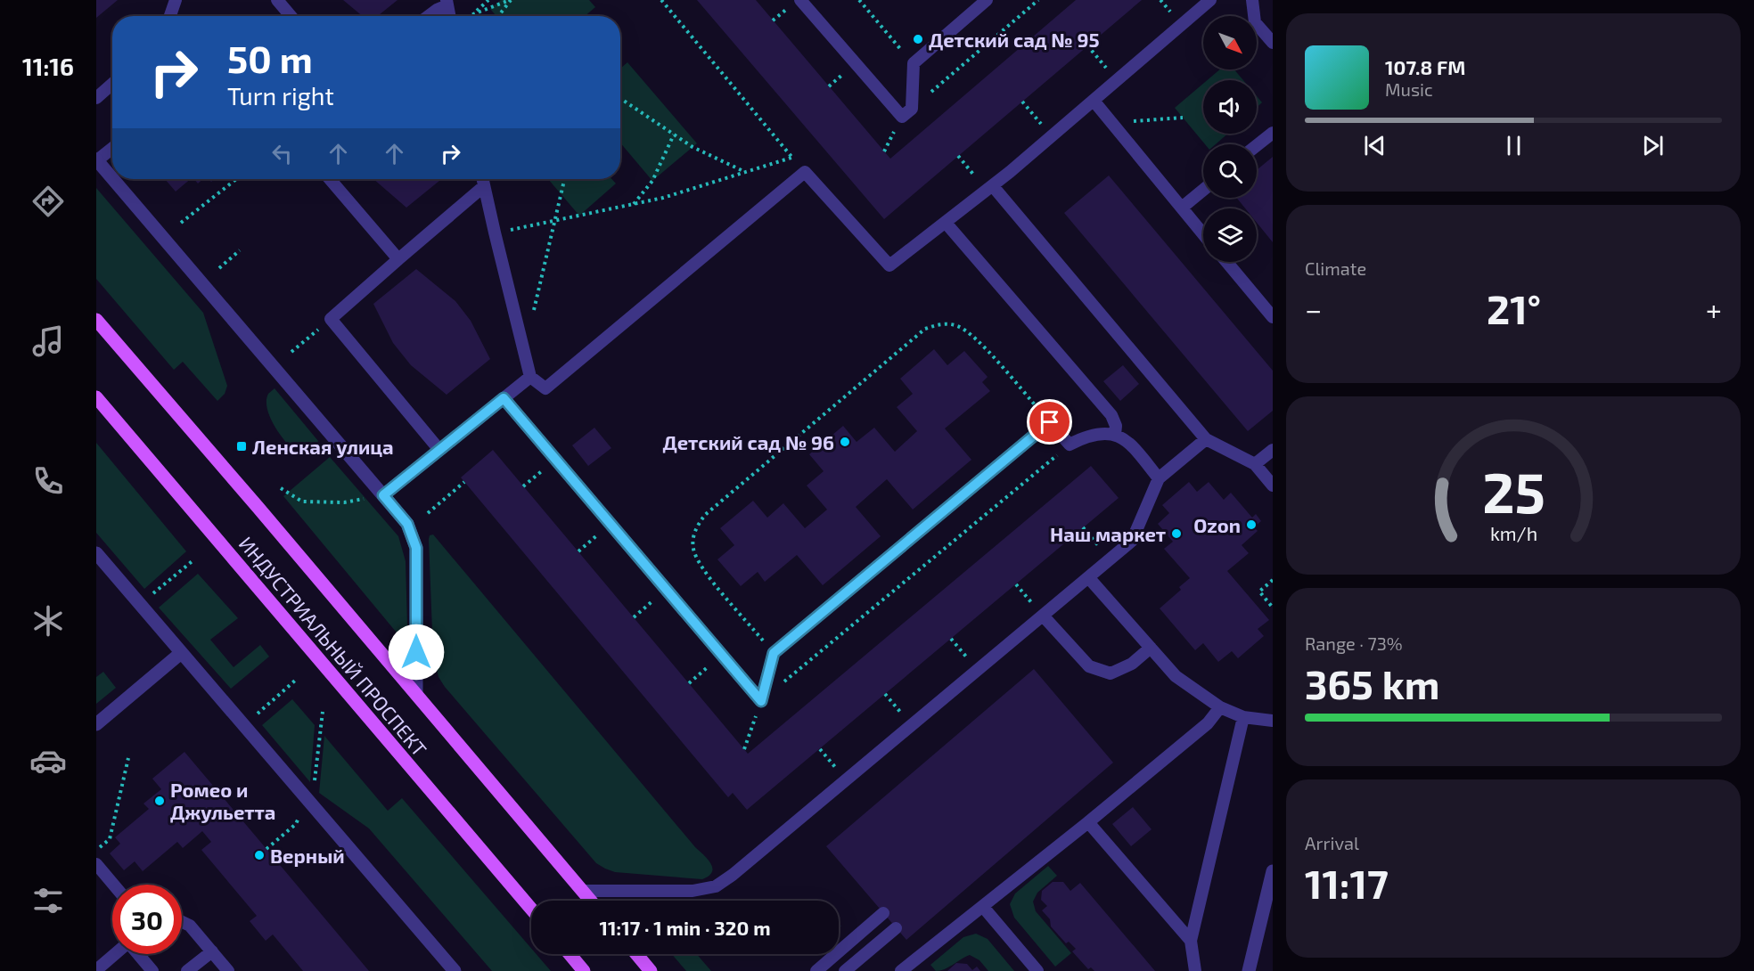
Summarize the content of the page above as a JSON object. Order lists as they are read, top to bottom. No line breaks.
{"streets":{"main road":["ИНДУСТРИАЛЬНЫЙ ПРОСПЕКТ"]},"places":{"other":["Детский сад № 95","Детский сад № 96","Ozon","Наш маркет","Ромео и Джульетта","Верный"],"transit":["Ленская улица"]},"north":"bottom right","page":{"tabs":"11:16","turn":["50 m","Turn right"],"song":["107.8 FM","Music"],"tile":["Climate",["Range · 73%","365 km"],["Arrival","11:17"]],"heat":["−","21°","+"],"limit":"30","trip":"11:17 · 1 min · 320 m","gauge":["25","km/h"]}}
